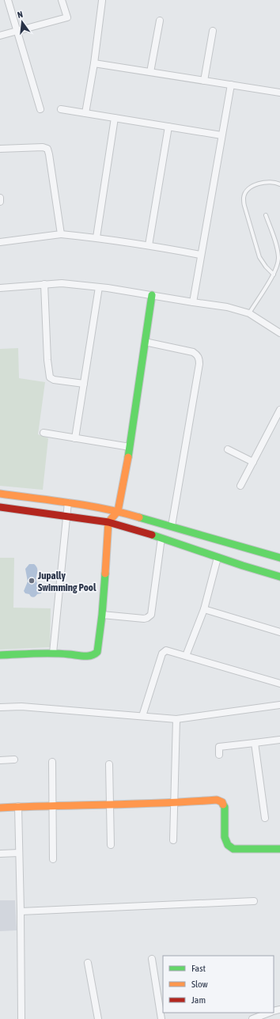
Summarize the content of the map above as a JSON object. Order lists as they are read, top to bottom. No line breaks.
{"places":["Jupally Swimming Pool"],"legend":["Fast","Slow","Jam"],"north":"top"}
